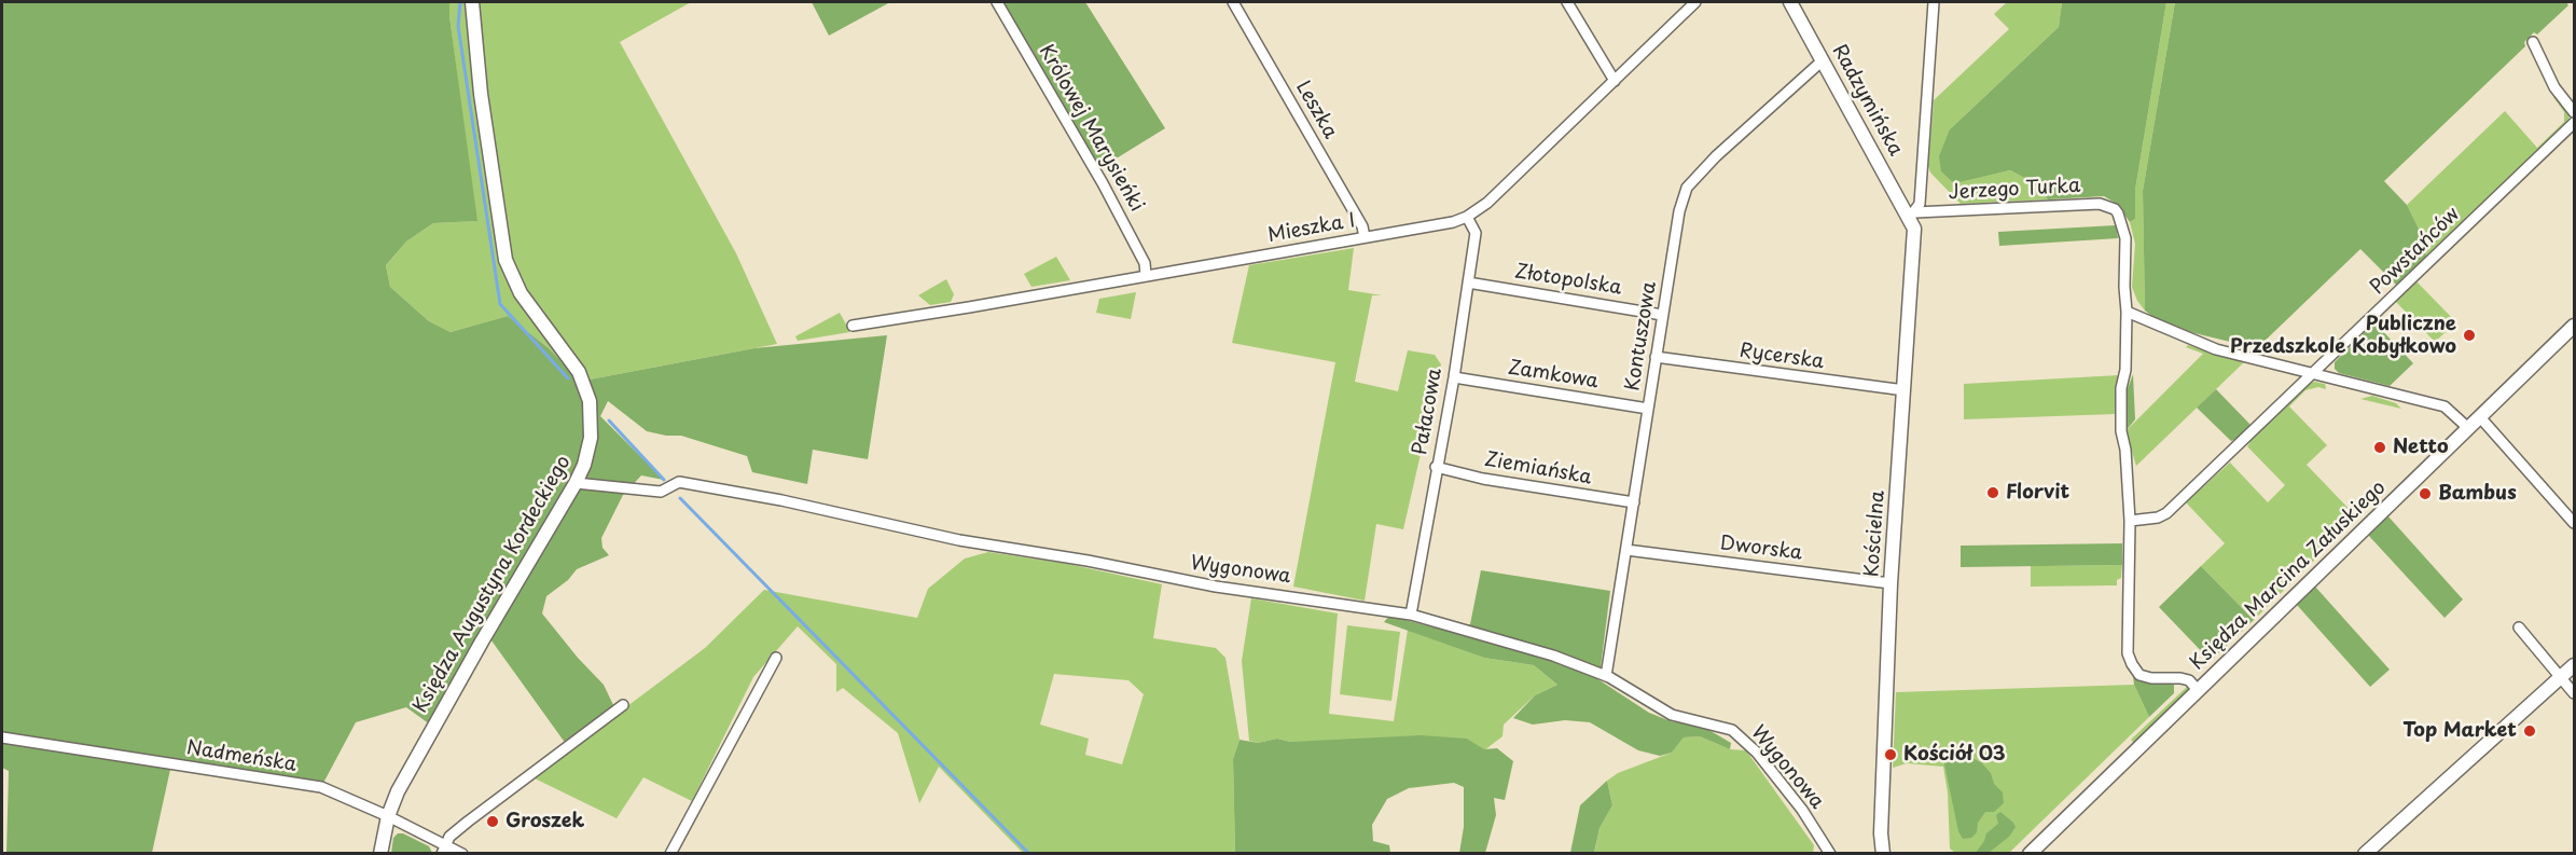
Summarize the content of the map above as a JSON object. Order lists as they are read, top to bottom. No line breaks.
{"streets":{"street":["Radzymińska","Leszka","Królowej Marysieńki","Jerzego Turka","Mieszka I","Powstańców","Złotopolska","Kontuszowa","Rycerska","Zamkowa","Pałacowa","Ziemiańska","Kościelna","Dworska","Wygonowa","Księdza Marcina Załuskiego","Księdza Augustyna Kordeckiego","Nadmeńska"]},"crossings":[["Radzymińska","Jerzego Turka"],["Radzymińska","Kontuszowa"],["Radzymińska","Kościelna"],["Leszka","Mieszka I"],["Królowej Marysieńki","Mieszka I"],["Jerzego Turka","Kościelna"],["Mieszka I","Pałacowa"],["Złotopolska","Kontuszowa"],["Złotopolska","Pałacowa"],["Kontuszowa","Rycerska"],["Kontuszowa","Zamkowa"],["Kontuszowa","Ziemiańska"],["Kontuszowa","Dworska"],["Kontuszowa","Wygonowa"],["Rycerska","Kościelna"],["Zamkowa","Pałacowa"],["Pałacowa","Ziemiańska"],["Pałacowa","Wygonowa"],["Kościelna","Dworska"],["Wygonowa","Księdza Augustyna Kordeckiego"],["Księdza Augustyna Kordeckiego","Nadmeńska"]],"places":["Publiczne Przedszkole Kobyłkowo","Netto","Florvit","Bambus","Top Market","Kościół 03","Groszek"]}
